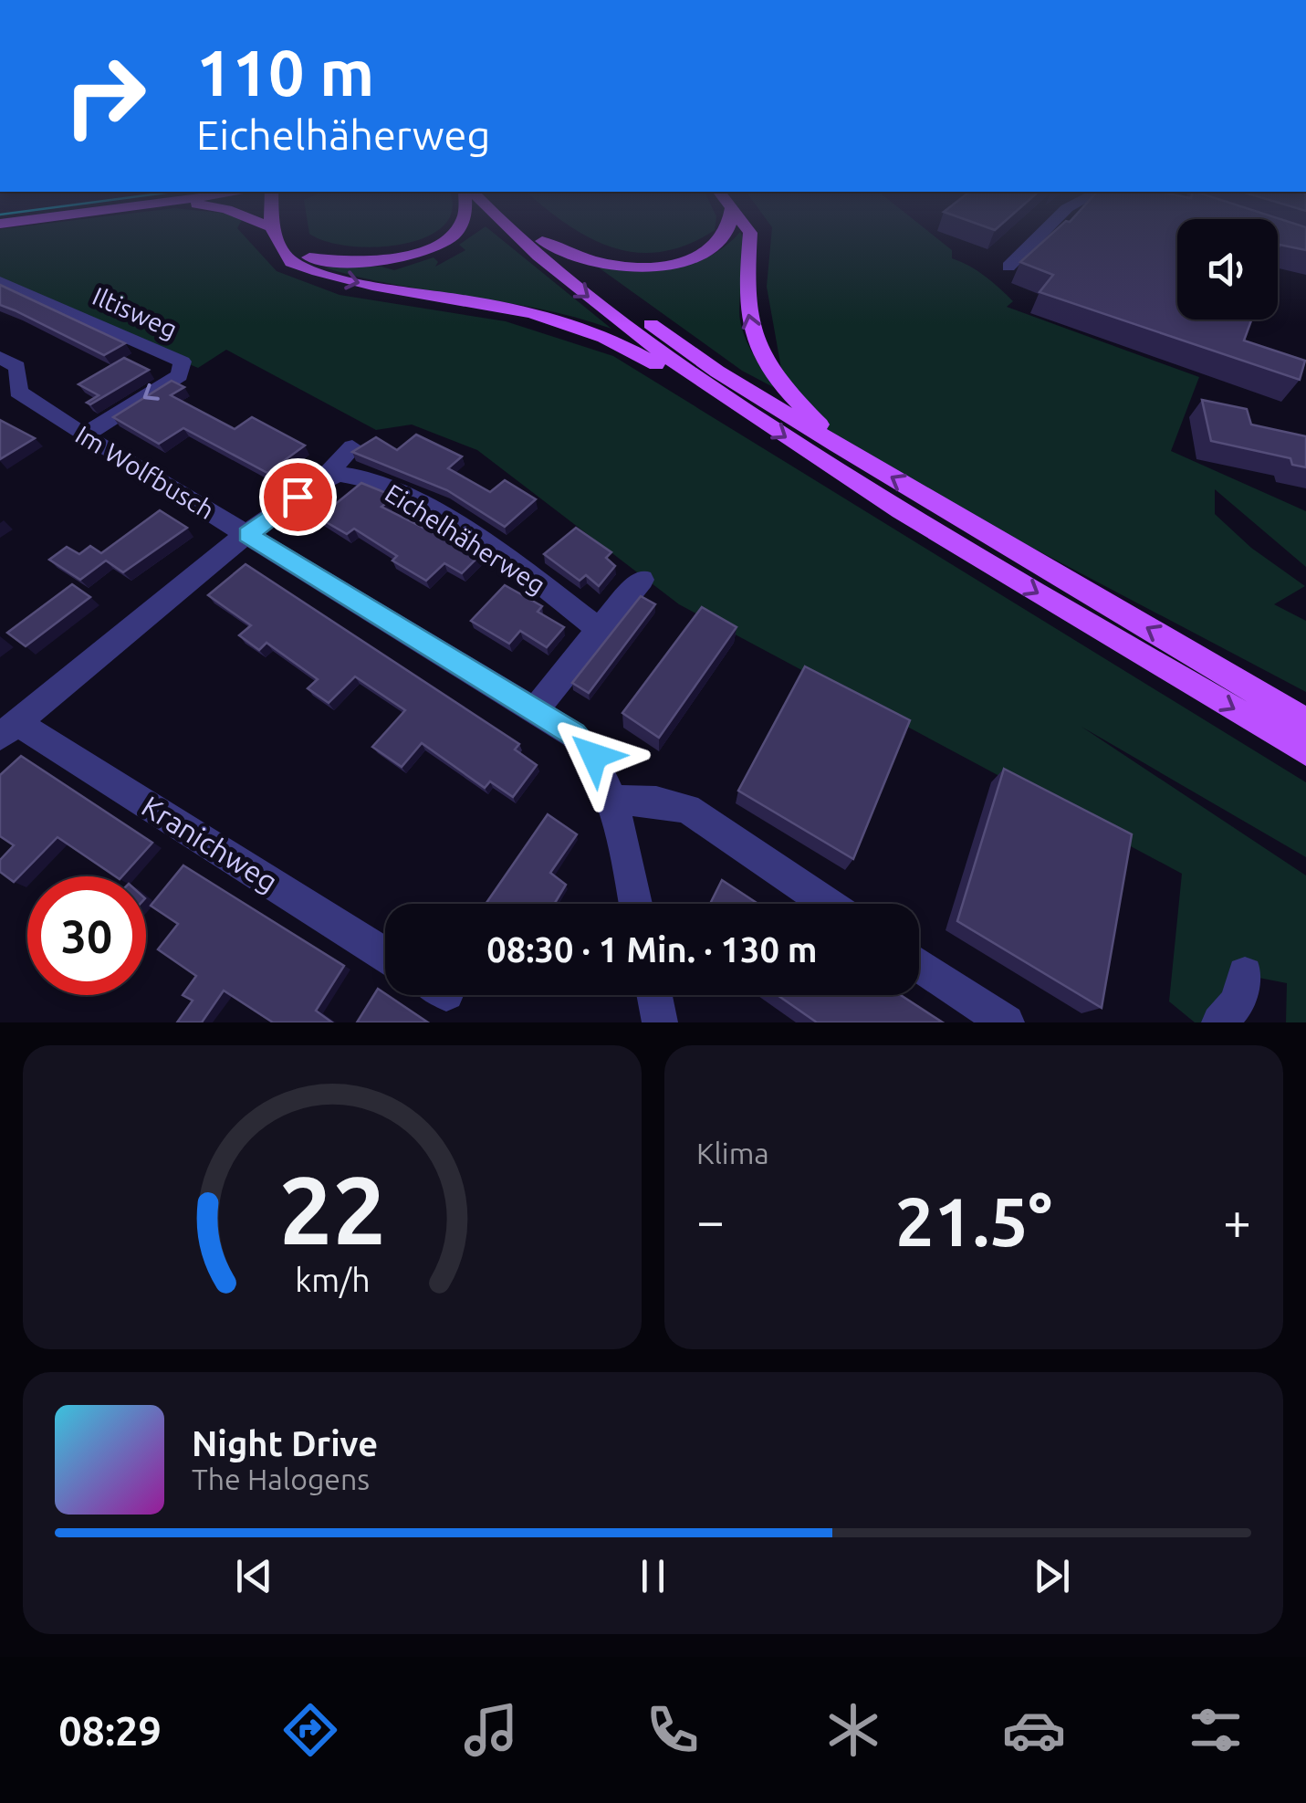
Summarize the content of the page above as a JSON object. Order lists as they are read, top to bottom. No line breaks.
{"streets":{"street":["Iltisweg","Im Wolfbusch","Eichelhäherweg","Kranichweg"]},"crossings":[["Iltisweg","Im Wolfbusch"]],"page":{"turn":["110 m","Eichelhäherweg"],"limit":"30","trip":"08:30 · 1 Min. · 130 m","tile":"Klima","heat":["−","21.5°","+"],"song":["Night Drive","The Halogens"],"tabs":"08:29","gauge":["22","km/h"]}}
